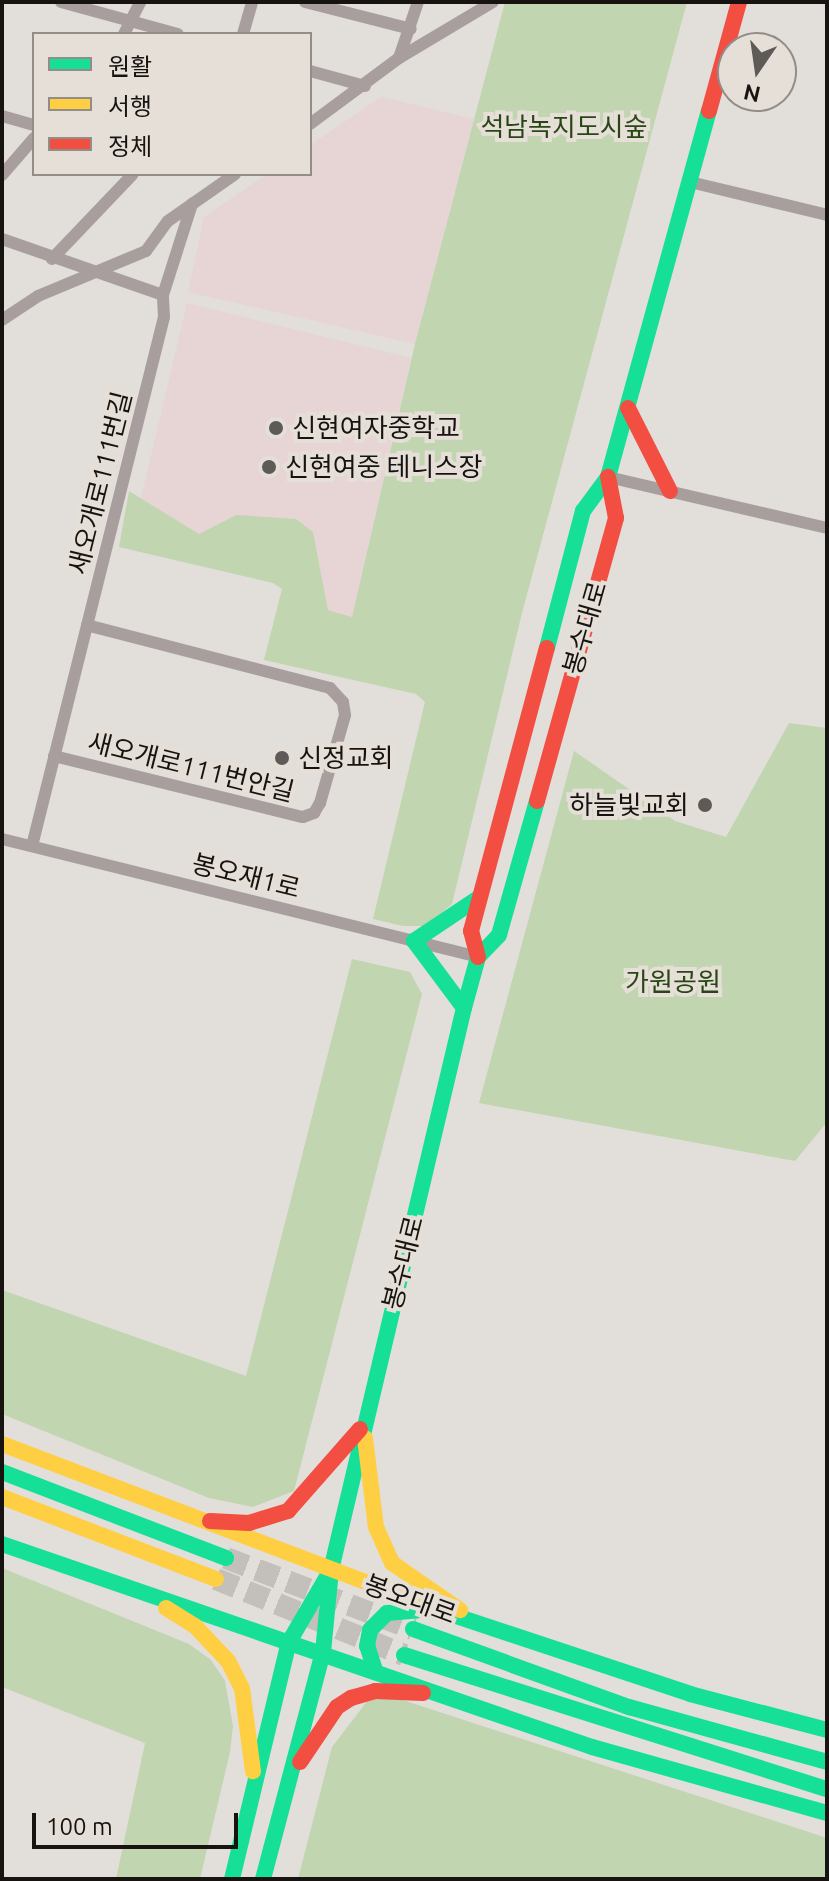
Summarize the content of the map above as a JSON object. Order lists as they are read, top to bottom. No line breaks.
{"streets":{"main road":["봉수대로","봉오대로"],"street":["새오개로111번길","새오개로111번안길","봉오재1로"]},"crossings":[["새오개로111번길","새오개로111번안길"],["새오개로111번길","봉오재1로"],["봉수대로","봉오재1로"],["봉수대로","봉오대로"]],"parks":["석남녹지도시숲","가원공원"],"places":["신현여자중학교","신현여중 테니스장","신정교회","하늘빛교회"],"legend":["원활","서행","정체"],"scale_bar":"100 m","north":"bottom"}
